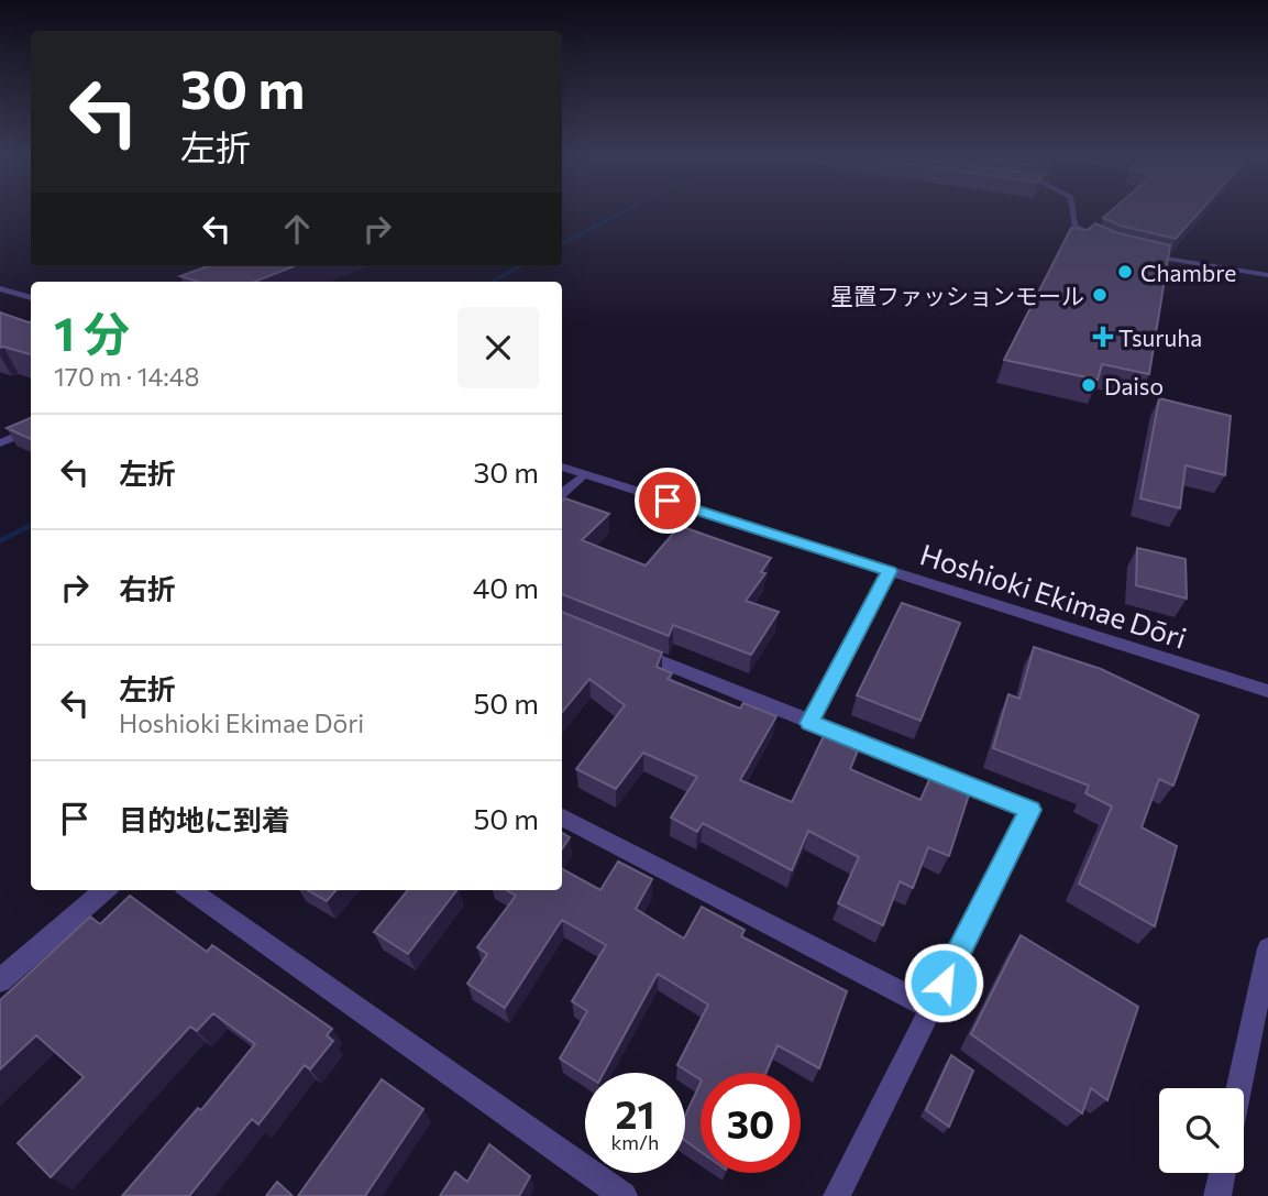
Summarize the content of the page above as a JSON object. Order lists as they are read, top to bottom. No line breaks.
{"streets":{"street":["Hoshioki Ekimae Dōri"]},"places":{"other":["Chambre","星置ファッションモール","Daiso"],"health":["Tsuruha"]},"page":{"turn":["30 m","左折"],"heading":["1 分","170 m · 14:48"],"list":[{"name":"左折","value":"30 m"},{"name":"右折","value":"40 m"},{"name":"左折","note":"Hoshioki Ekimae Dōri","value":"50 m"},{"name":"目的地に到着","value":"50 m"}],"speed":"21 km/h","limit":"30"}}
